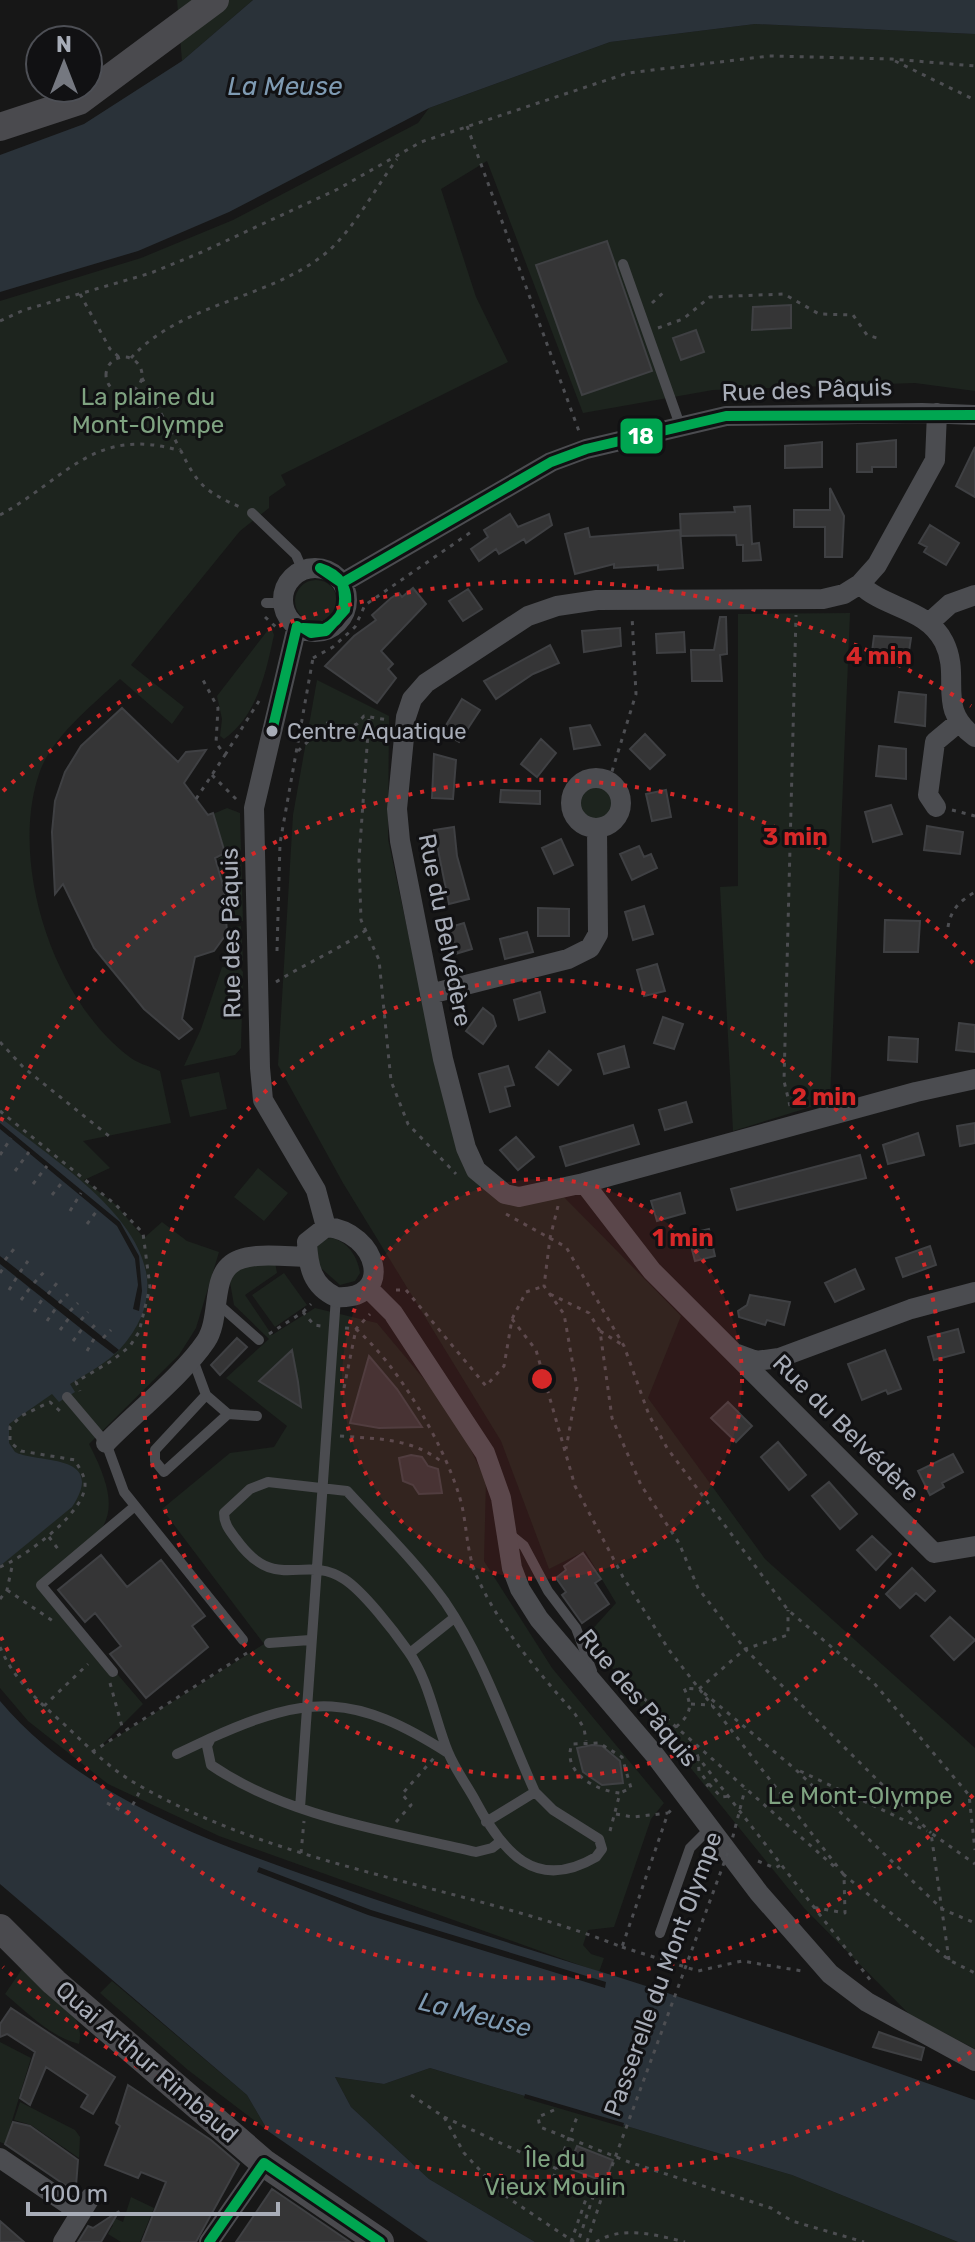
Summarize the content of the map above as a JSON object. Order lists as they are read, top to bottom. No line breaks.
{"streets":{"main road":["Quai Arthur Rimbaud"],"street":["Rue des Pâquis","Rue du Belvédère"],"path":["Passerelle du Mont Olympe"]},"water":["La Meuse"],"parks":["La plaine du Mont-Olympe","Le Mont-Olympe","Île du Vieux Moulin"],"places":["Centre Aquatique"],"lines":["transit line 18"],"scale_bar":"100 m","north":"top","rings":["4 min","3 min","2 min","1 min"]}
